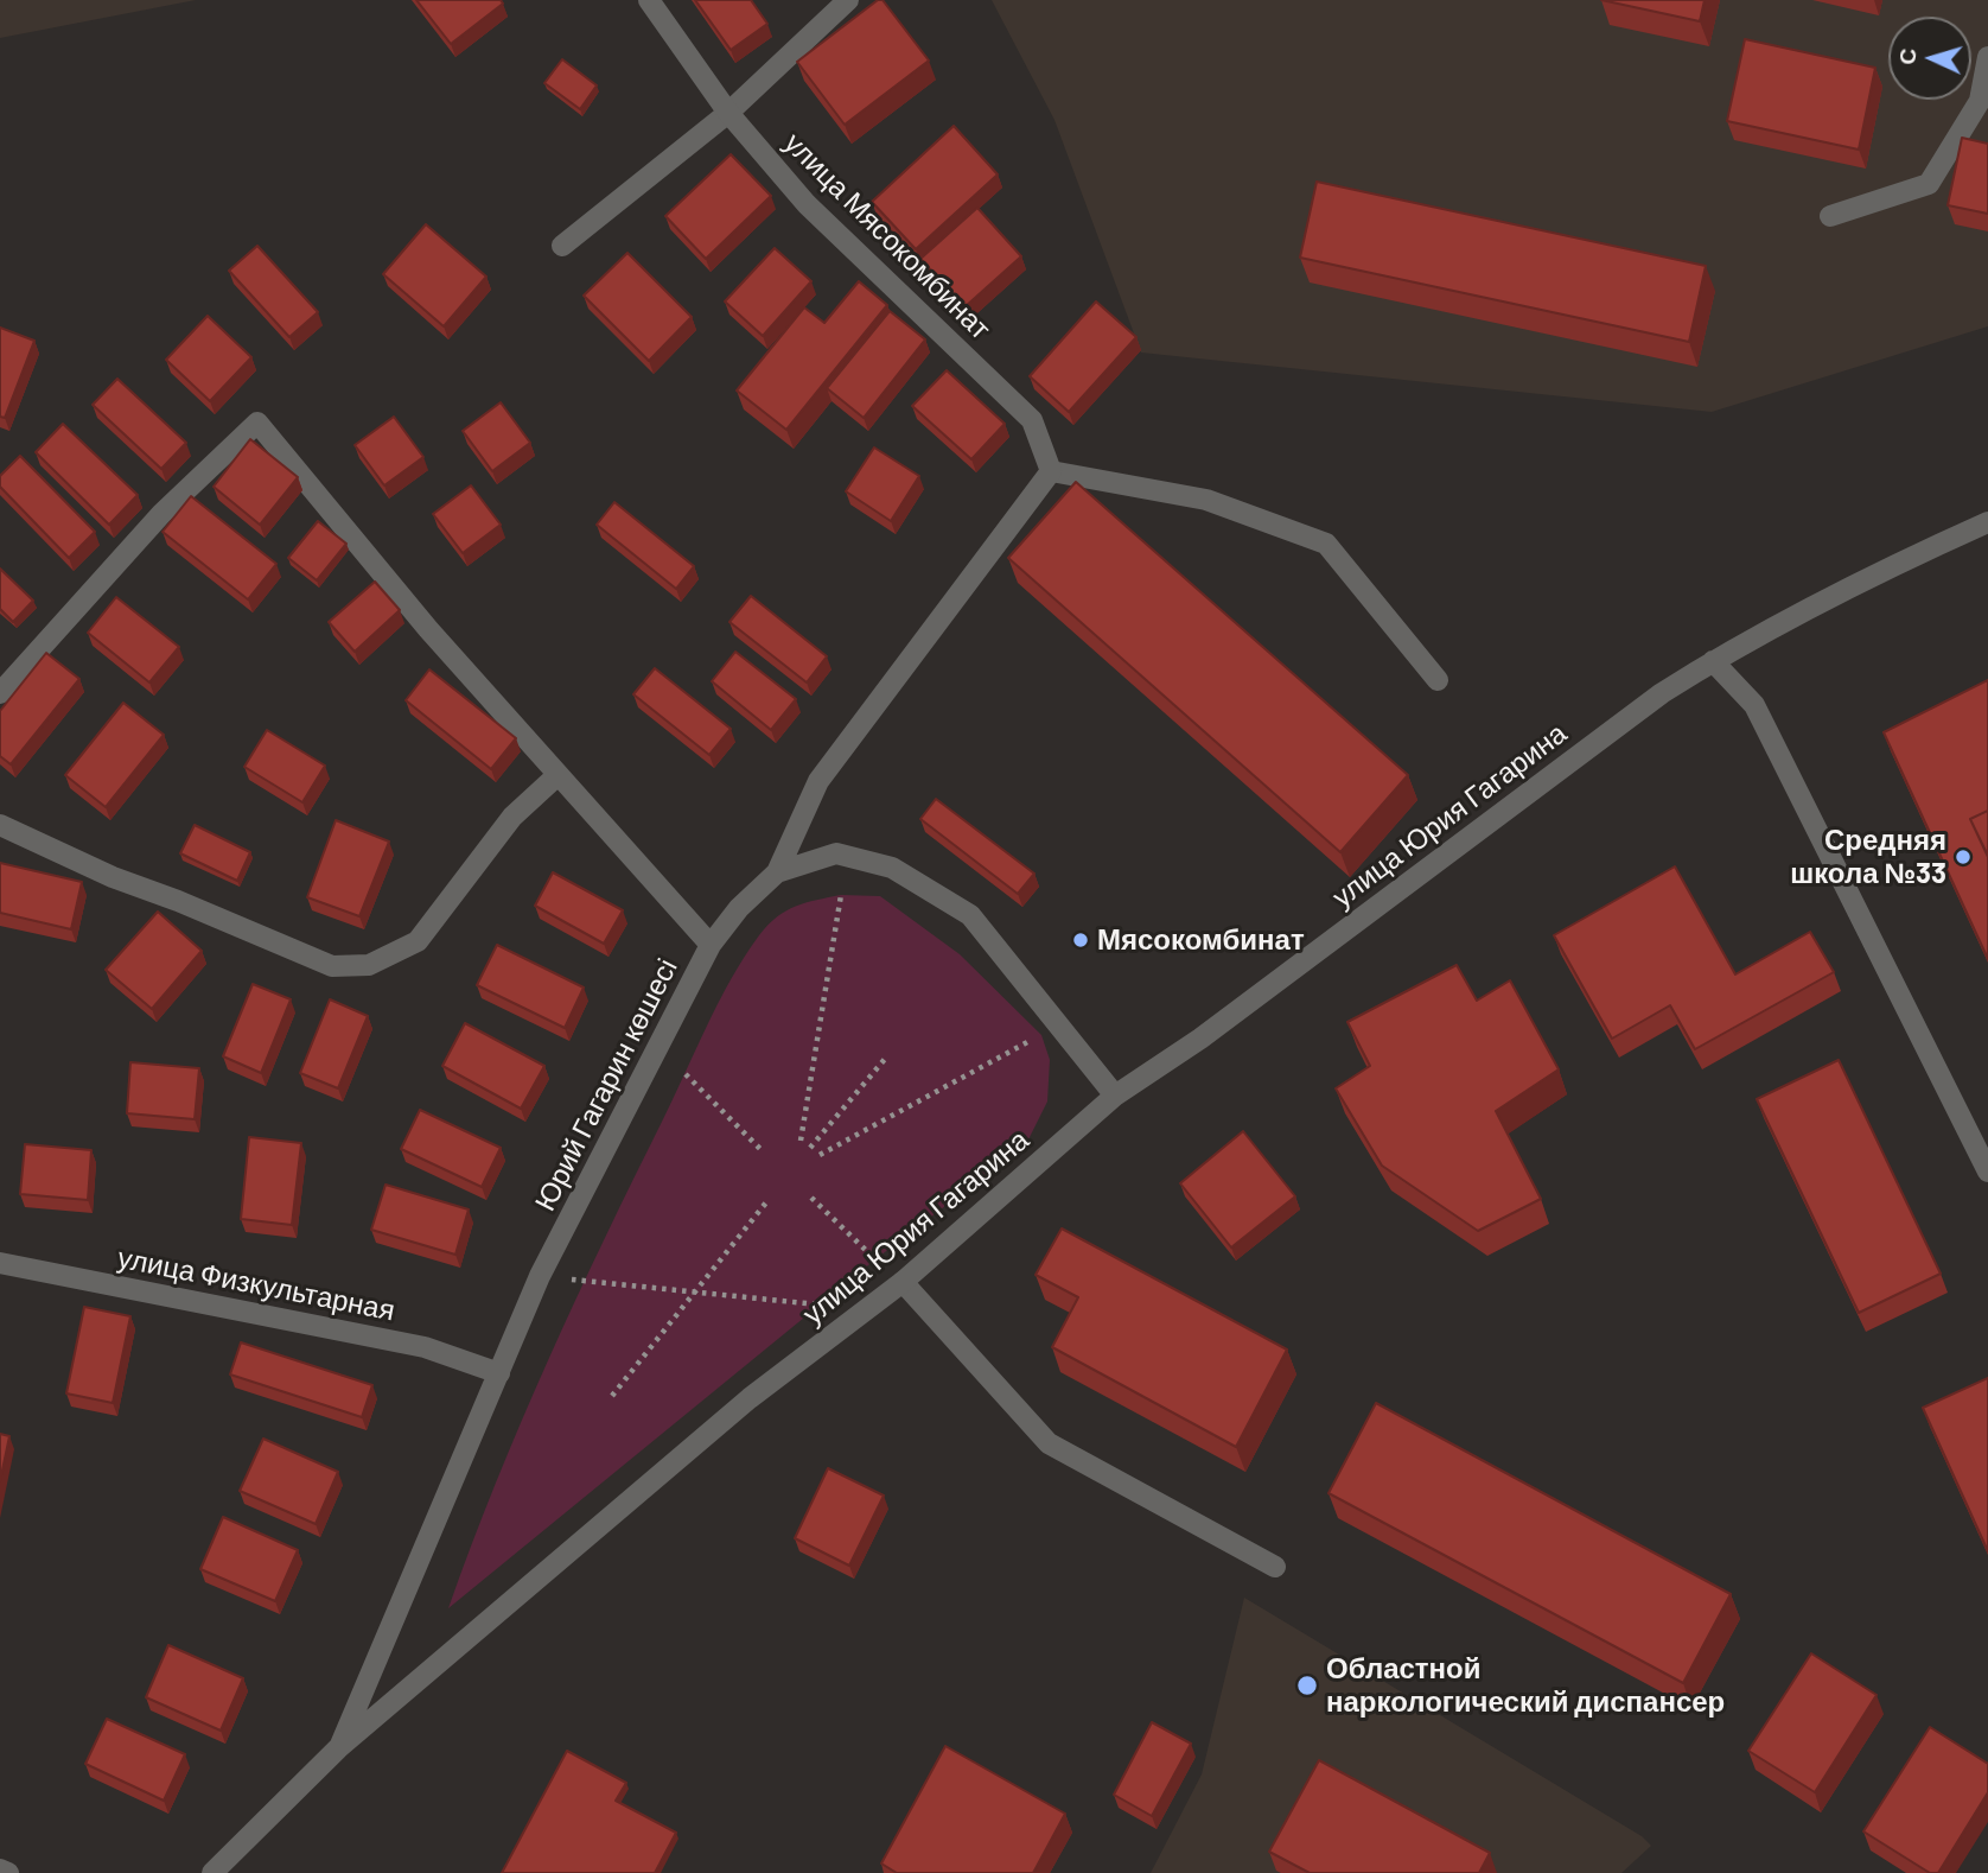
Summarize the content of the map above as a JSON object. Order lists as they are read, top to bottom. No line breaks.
{"streets":{"street":["улица Мясокомбинат","улица Юрия Гагарина","Юрий Гагарин көшесі","улица Физкультарная"]},"crossings":[["улица Юрия Гагарина","Юрий Гагарин көшесі"],["Юрий Гагарин көшесі","улица Физкультарная"]],"places":["Средняя школа №33","Мясокомбинат","Областной наркологический диспансер"],"north":"left"}
